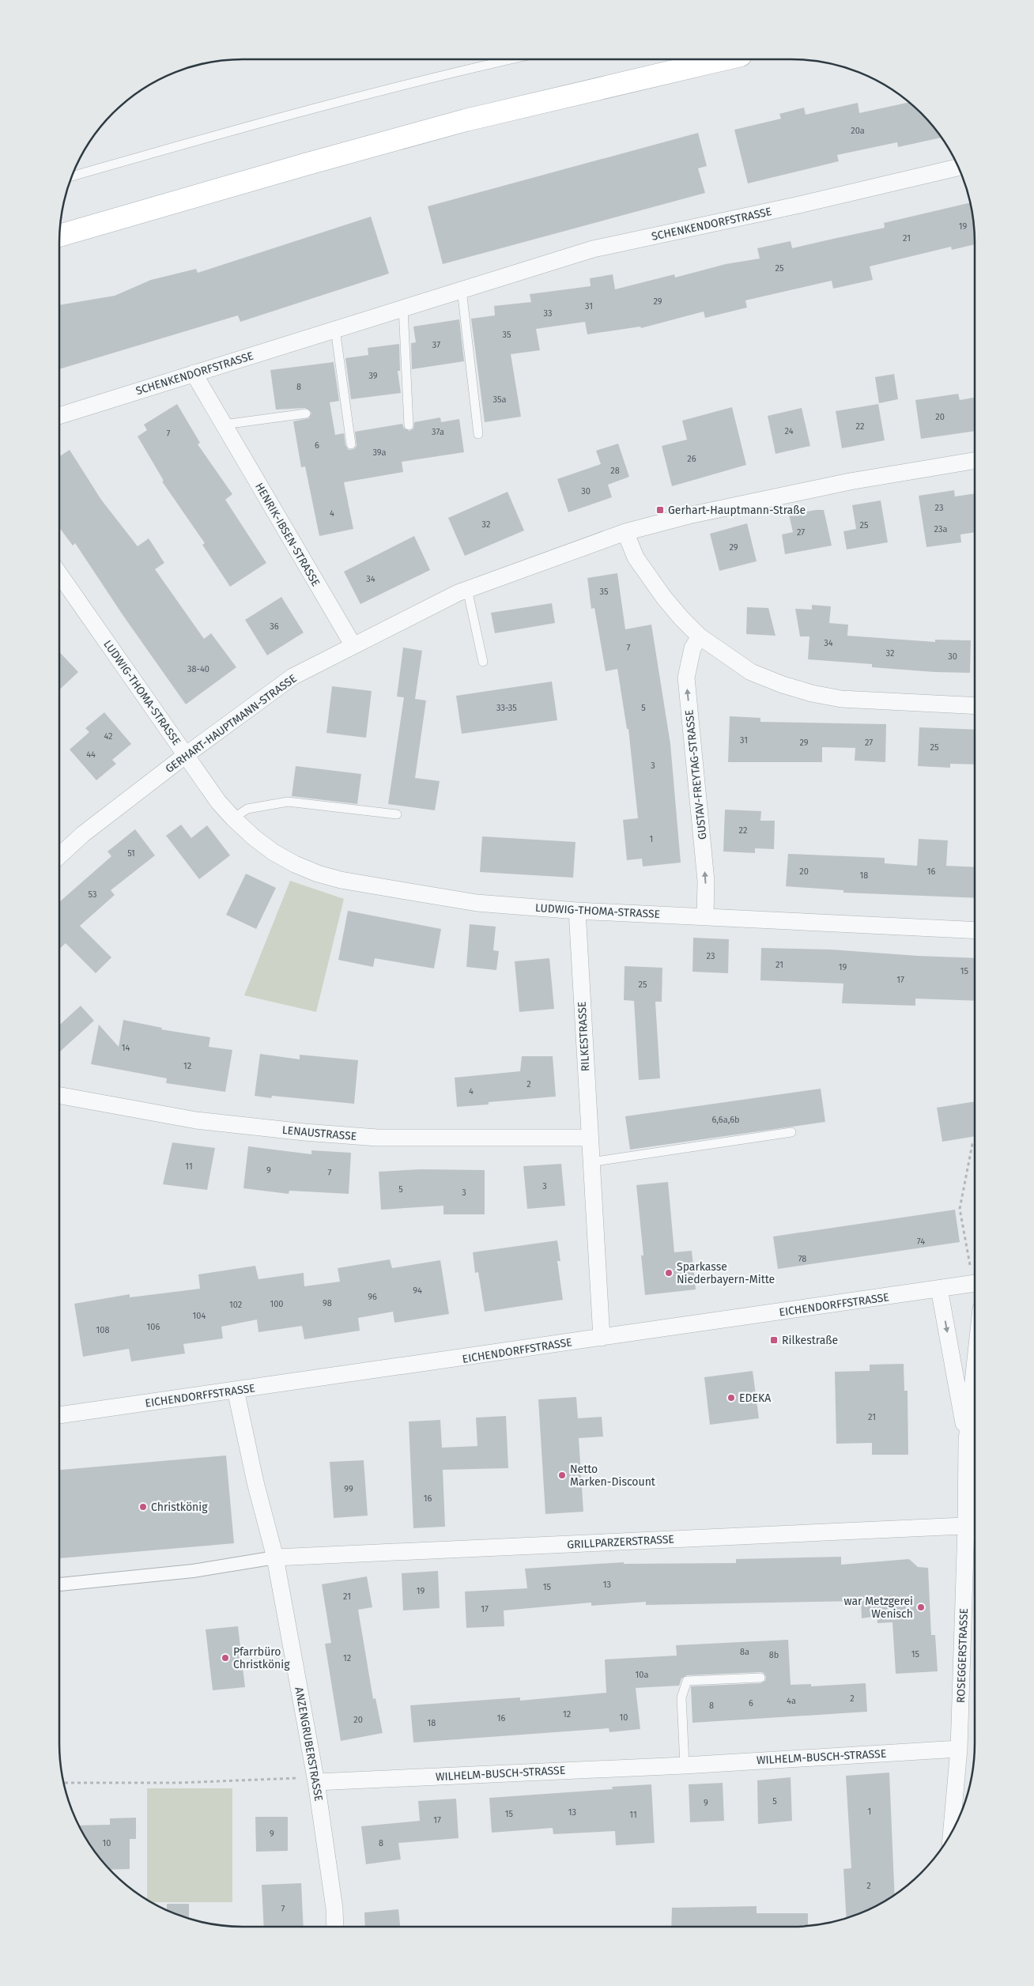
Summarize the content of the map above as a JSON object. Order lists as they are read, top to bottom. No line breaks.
{"streets":{"street":["SCHENKENDORFSTRASSE","HENRIK-IBSEN-STRASSE","LUDWIG-THOMA-STRASSE","GERHART-HAUPTMANN-STRASSE","GUSTAV-FREYTAG-STRASSE","RILKESTRASSE","LENAUSTRASSE","EICHENDORFFSTRASSE","GRILLPARZERSTRASSE","ROSEGGERSTRASSE","ANZENGRUBERSTRASSE","WILHELM-BUSCH-STRASSE"]},"crossings":[["SCHENKENDORFSTRASSE","HENRIK-IBSEN-STRASSE"],["HENRIK-IBSEN-STRASSE","GERHART-HAUPTMANN-STRASSE"],["LUDWIG-THOMA-STRASSE","GERHART-HAUPTMANN-STRASSE"],["LUDWIG-THOMA-STRASSE","GUSTAV-FREYTAG-STRASSE"],["LUDWIG-THOMA-STRASSE","RILKESTRASSE"],["RILKESTRASSE","LENAUSTRASSE"],["RILKESTRASSE","EICHENDORFFSTRASSE"],["EICHENDORFFSTRASSE","ROSEGGERSTRASSE"],["EICHENDORFFSTRASSE","ANZENGRUBERSTRASSE"],["GRILLPARZERSTRASSE","ROSEGGERSTRASSE"],["GRILLPARZERSTRASSE","ANZENGRUBERSTRASSE"],["ROSEGGERSTRASSE","WILHELM-BUSCH-STRASSE"],["ANZENGRUBERSTRASSE","WILHELM-BUSCH-STRASSE"]],"one_way":["GUSTAV-FREYTAG-STRASSE"],"places":{"transit":["Gerhart-Hauptmann-Straße","Rilkestraße"],"other":["Sparkasse Niederbayern-Mitte","EDEKA","Netto Marken-Discount","Christkönig","war Metzgerei Wenisch","Pfarrbüro Christkönig"]},"house_numbers":["20a","19","21","25","29","31","33","35","37","39","8","35a","20","22","24","37a","7","6","39a","26","28","30","23","4","32","25","23a","27","29","34","35","36","34","7","32","30","38-40","33-35","5","42","31","29","27","25","44","3","22","1","51","20","16","18","53","23","21","19","15","17","25","14","12","2","4","6,6a,6b","11","9","7","3","5","3","74","78","94","96","98","100","102","104","106","108","21","99","16","13","15","19","21","17","8a","15","8b","12","10a","2","4a","6","8","12","10","16","20","18","5","9","1","13","15","11","17","9","10","8","2","7"]}
